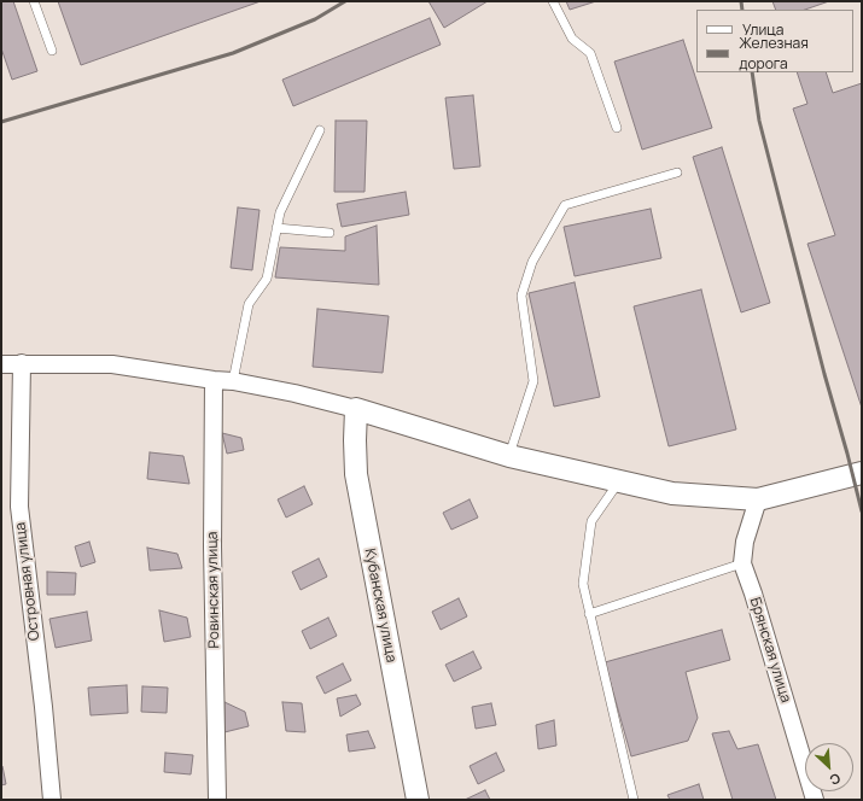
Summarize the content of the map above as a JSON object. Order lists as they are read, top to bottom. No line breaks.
{"streets":{"street":["Островная улица","Ровинская улица","Кубанская улица","Брянская улица"]},"legend":["Улица","Железная дорога"],"north":"bottom right"}
